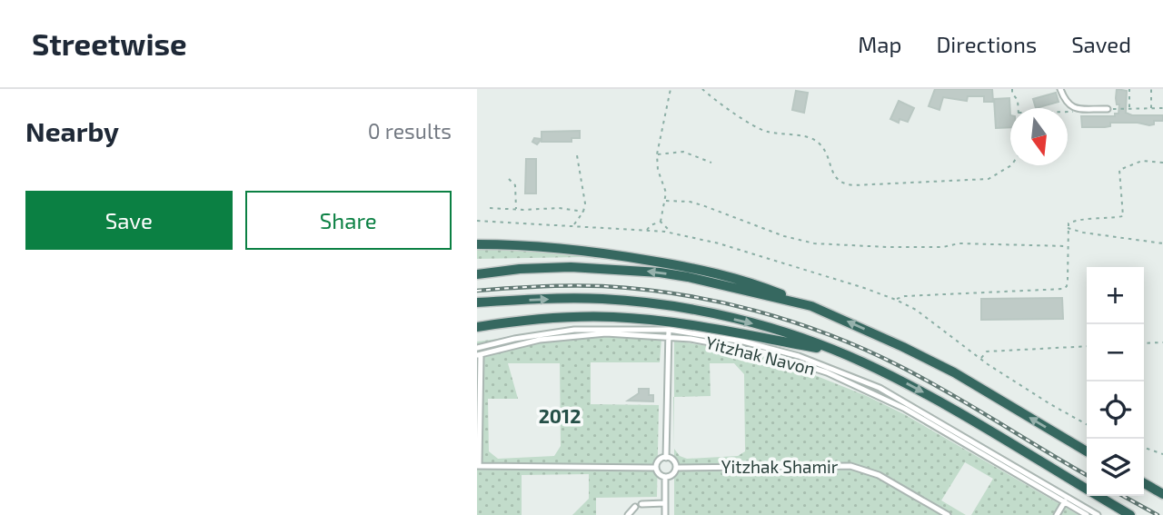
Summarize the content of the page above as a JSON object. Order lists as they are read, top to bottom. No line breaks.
{"streets":{"street":["Yitzhak Navon","Yitzhak Shamir"]},"districts":["2012"],"north":"bottom","page":{"header":"Streetwise","nav":["Map","Directions","Saved"],"heading":["Nearby","0 results"],"buttons":["Save","Share"],"map_buttons":["+","−"]}}
